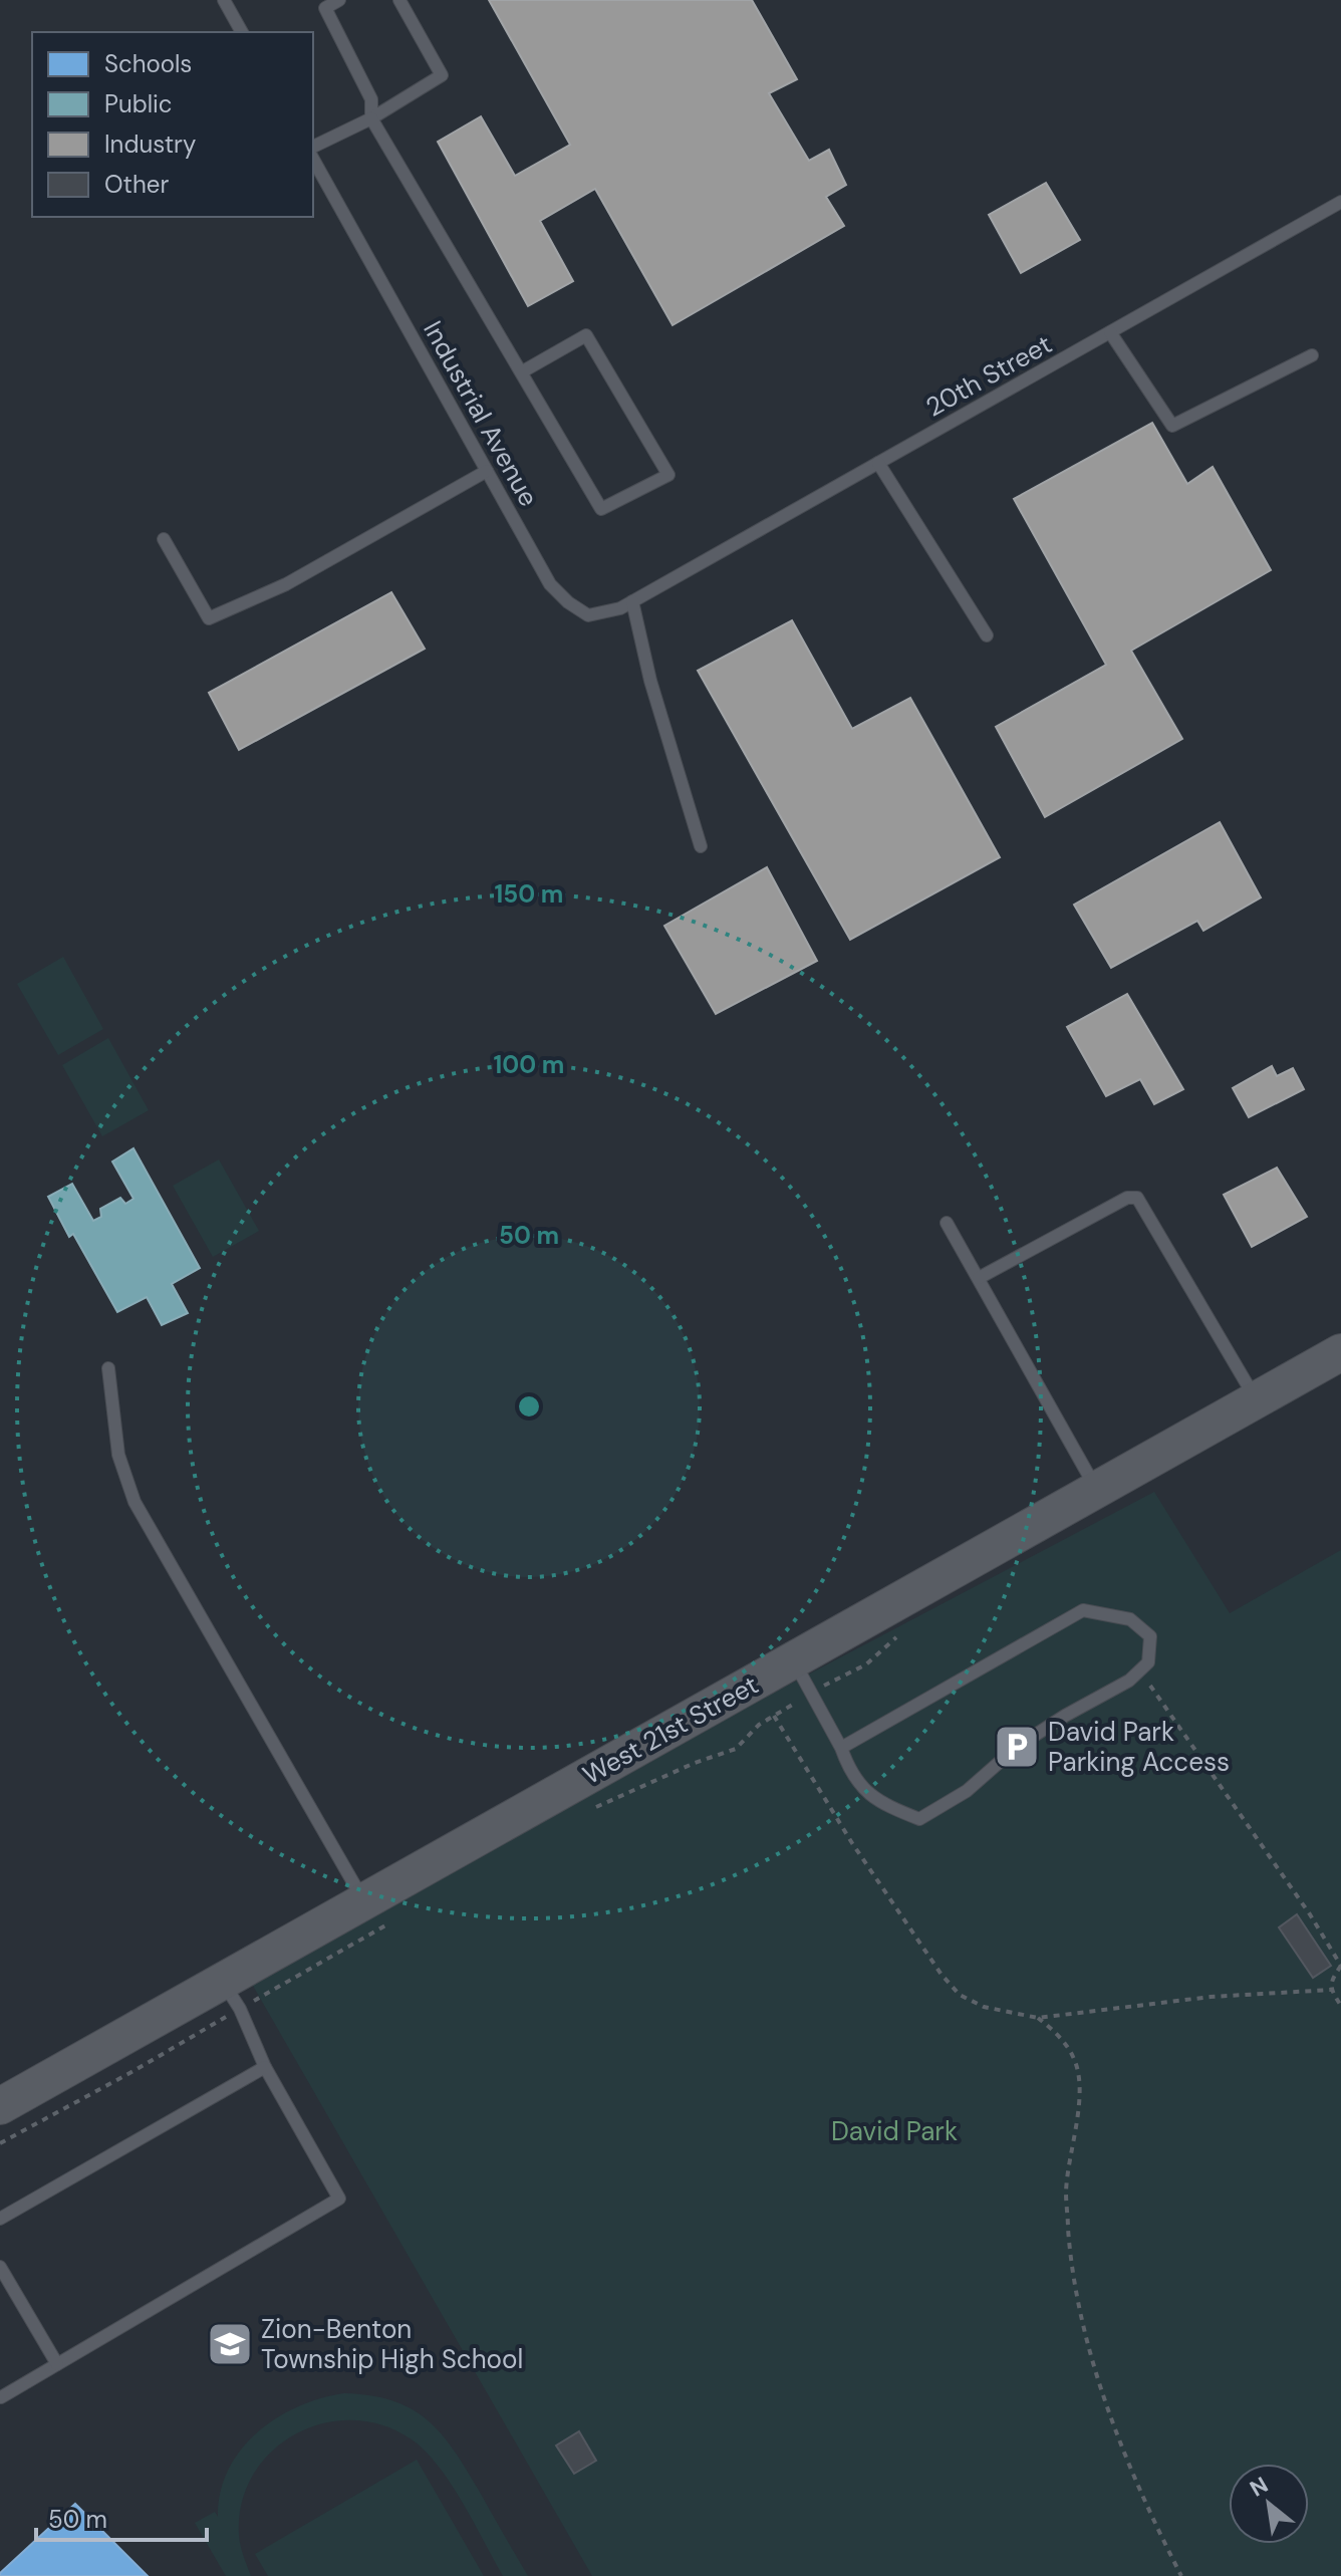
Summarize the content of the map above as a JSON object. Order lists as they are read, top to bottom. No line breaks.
{"streets":{"street":["West 21st Street"],"lane":["20th Street","Industrial Avenue"]},"crossings":[["20th Street","Industrial Avenue"]],"parks":["David Park"],"places":{"parking":["David Park Parking Access"],"school or university":["Zion-Benton Township High School"]},"legend":["Schools","Public","Industry","Other"],"scale_bar":"50 m","north":"top left","rings":["150 m","100 m","50 m"]}
